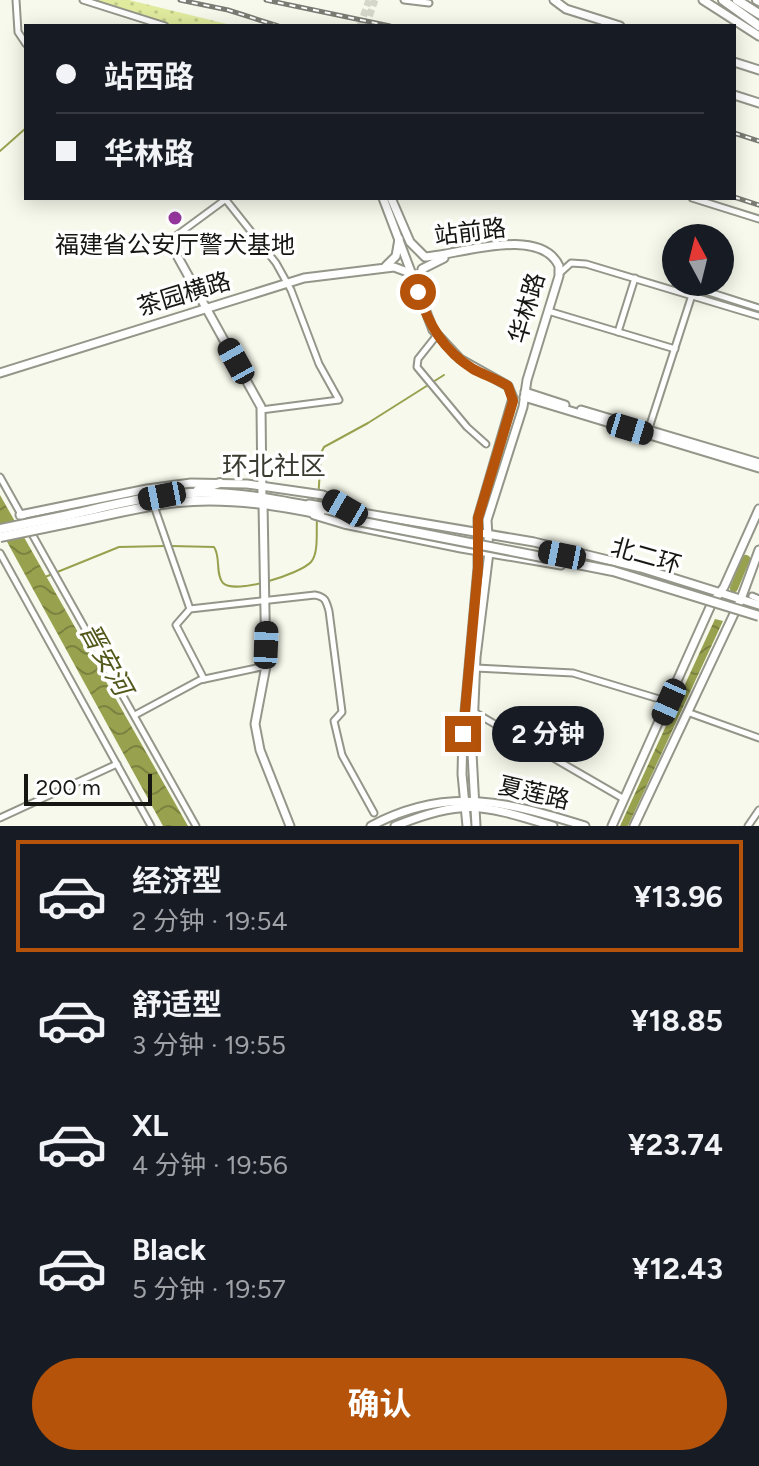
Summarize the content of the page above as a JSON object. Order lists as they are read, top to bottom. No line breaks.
{"streets":{"highway":["北二环"],"main road":["站前路","茶园横路","华林路","夏莲路"]},"crossings":[["站前路","华林路"],["华林路","夏莲路"]],"districts":["环北社区"],"water":["晋安河"],"places":["福建省公安厅警犬基地"],"scale_bar":"200 m","north":"top","page":{"banner":["站西路","华林路"],"bubble":"2 分钟","scale":"200 m","list":[{"name":"经济型","note":"2 分钟 · 19:54","value":"¥13.96"},{"name":"舒适型","note":"3 分钟 · 19:55","value":"¥18.85"},{"name":"XL","note":"4 分钟 · 19:56","value":"¥23.74"},{"name":"Black","note":"5 分钟 · 19:57","value":"¥12.43"}],"buttons":"确认"}}
